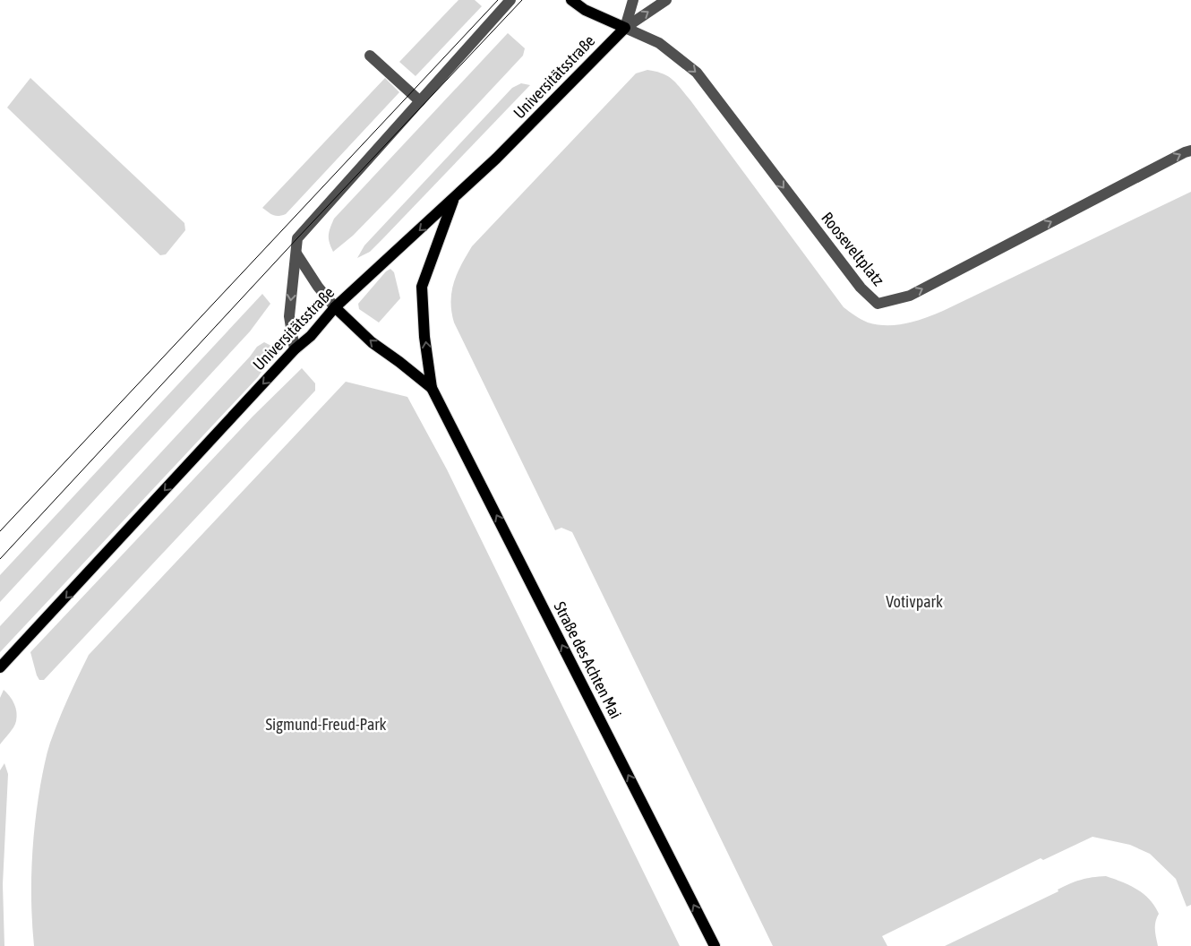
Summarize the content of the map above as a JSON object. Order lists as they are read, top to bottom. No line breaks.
{"streets":{"main road":["Universitätsstraße","Rooseveltplatz","Straße des Achten Mai"]},"crossings":[["Universitätsstraße","Rooseveltplatz"],["Universitätsstraße","Straße des Achten Mai"]],"one_way":["Universitätsstraße","Straße des Achten Mai"],"parks":["Votivpark","Sigmund-Freud-Park"]}
